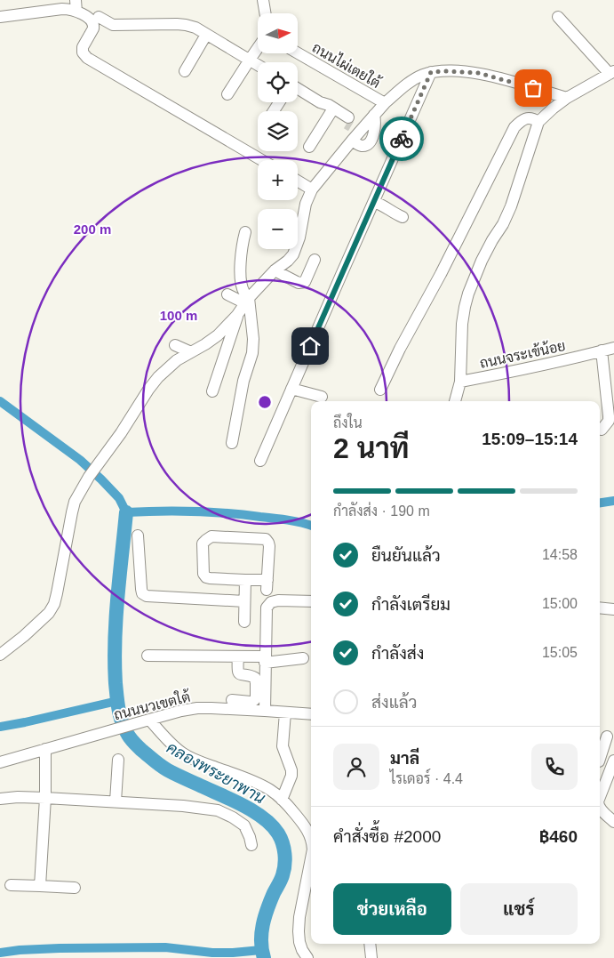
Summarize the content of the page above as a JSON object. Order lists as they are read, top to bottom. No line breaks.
{"streets":{"street":["ถนนไผ่เตยใต้","ถนนจระเข้น้อย","ถนนนวเขตใต้"]},"water":["คลองพระยาพาน"],"north":"right","page":{"map_buttons":["+","−"],"heading":["2 นาที","ถึงใน","15:09–15:14"],"panel":["มาลี","ไรเดอร์ · 4.4","คำสั่งซื้อ #2000","฿460"],"bar":"กำลังส่ง · 190 m","list":[["ยืนยันแล้ว","14:58"],["กำลังเตรียม","15:00"],["กำลังส่ง","15:05"],"ส่งแล้ว"],"buttons":["ช่วยเหลือ","แชร์"]},"rings":["200 m","100 m"]}
